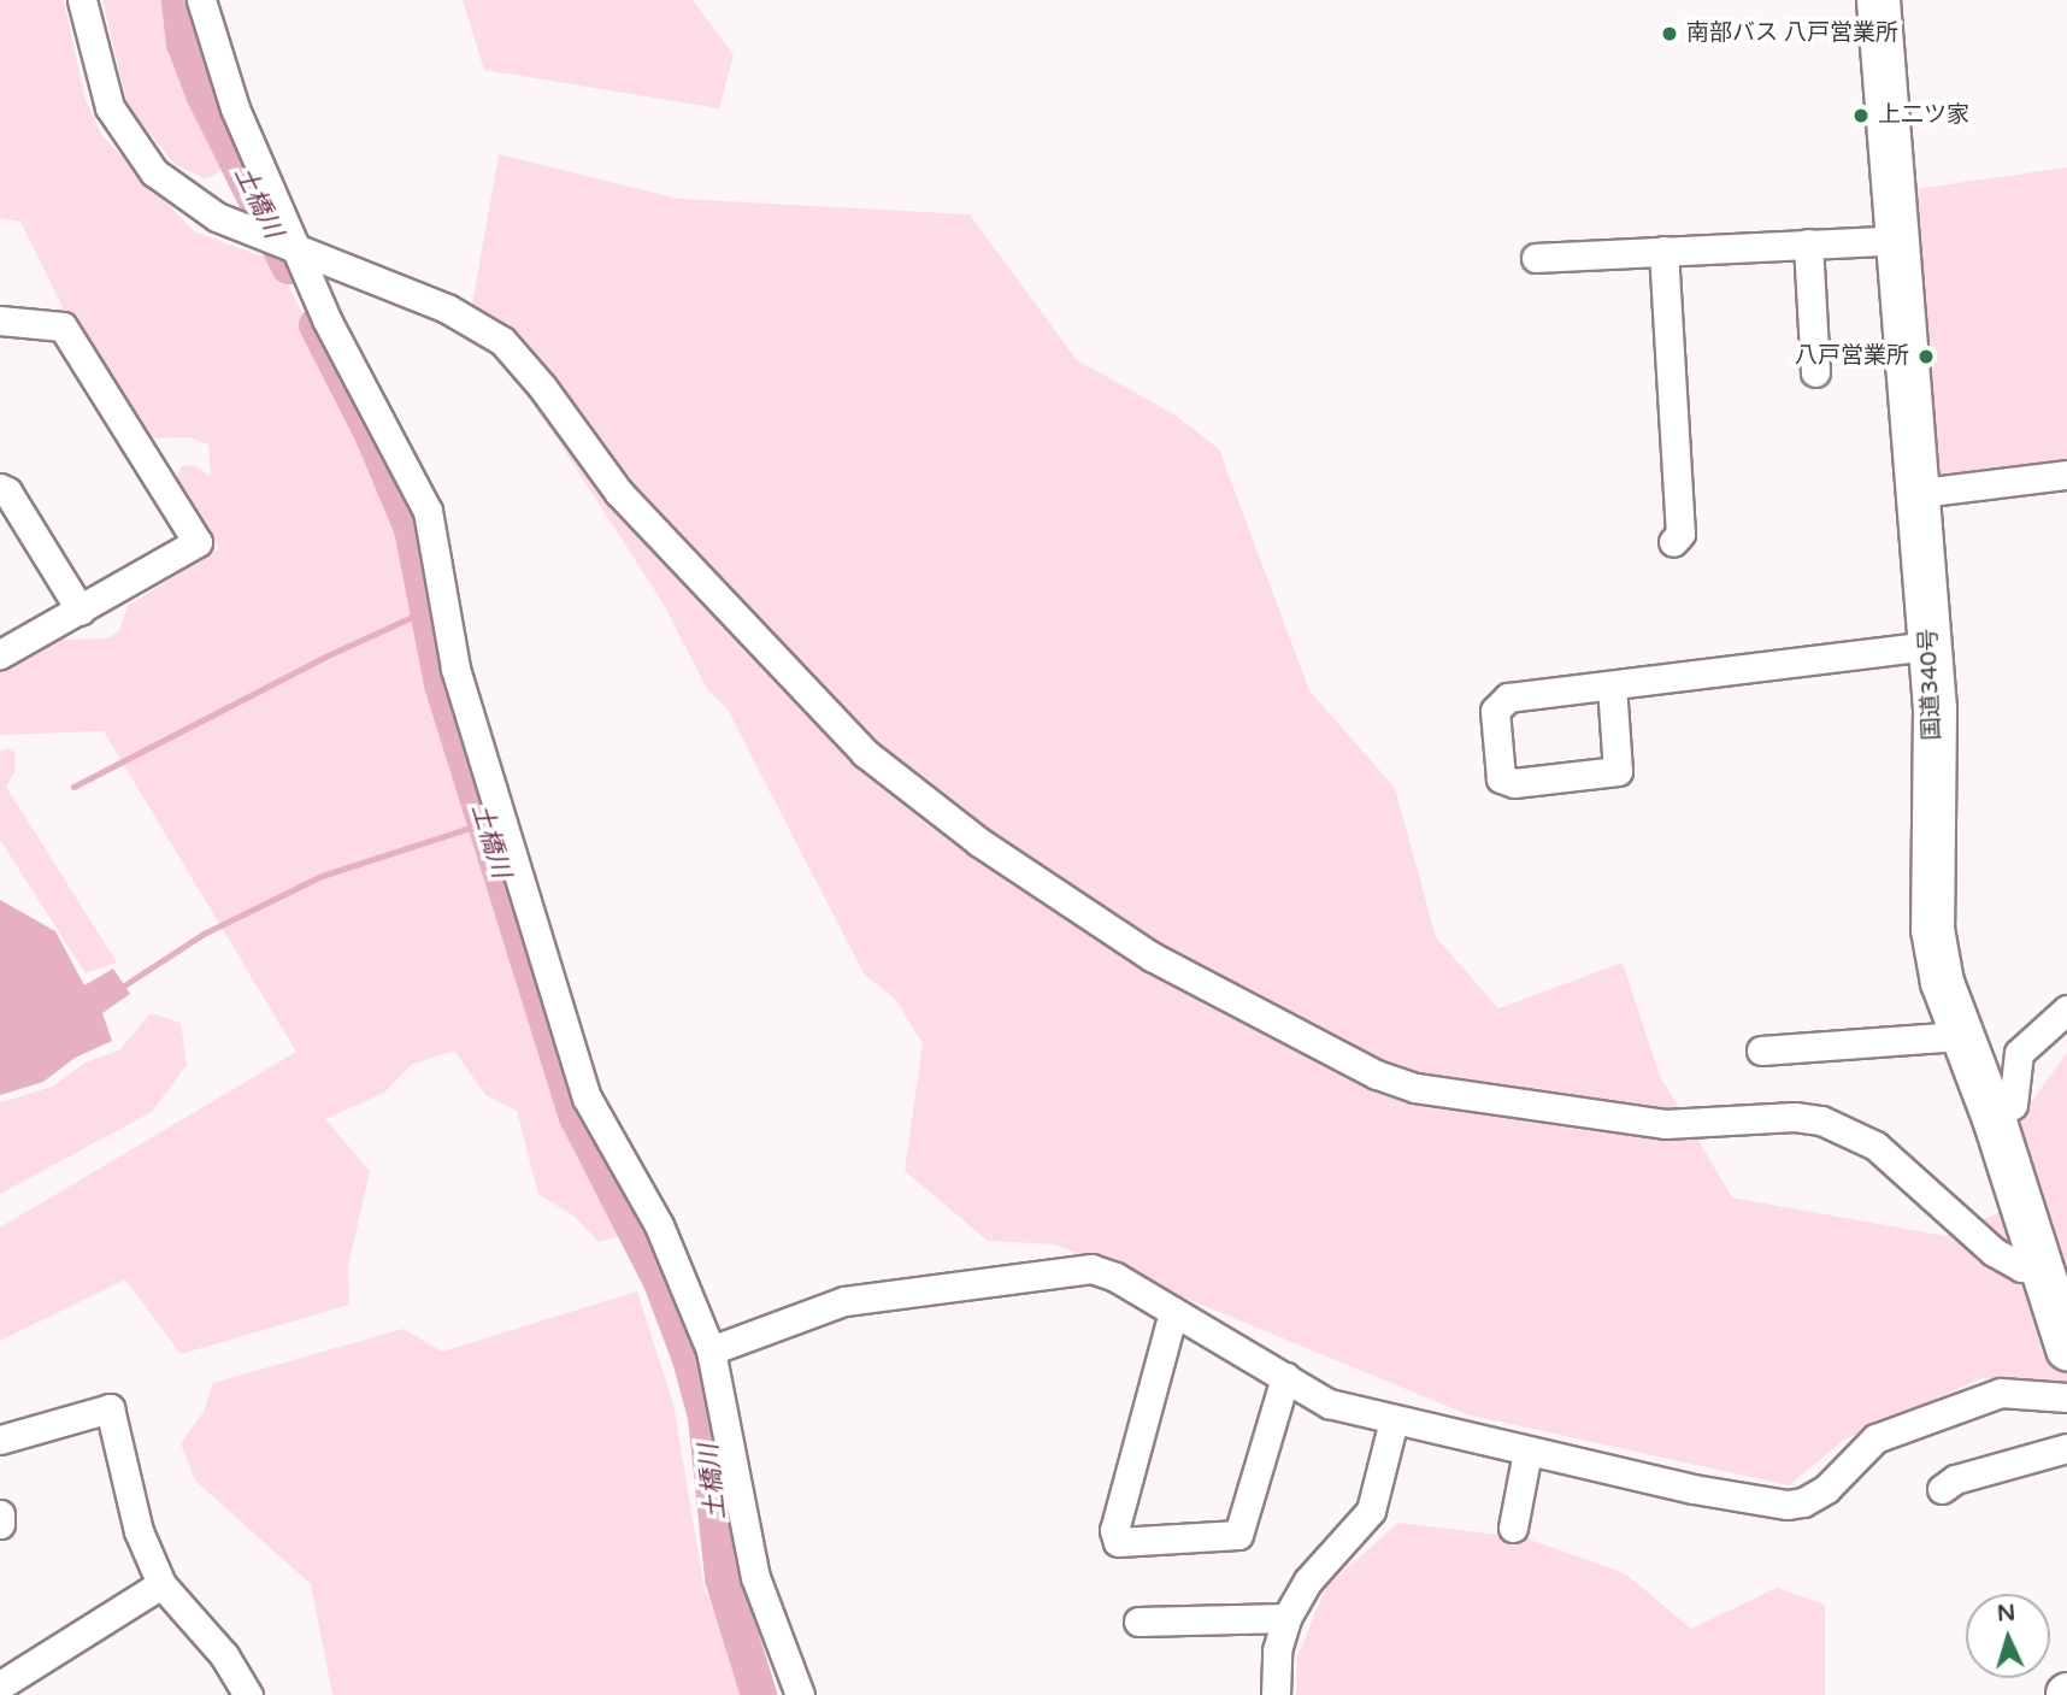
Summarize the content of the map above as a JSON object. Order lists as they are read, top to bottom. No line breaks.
{"streets":{"highway":["国道340号"]},"water":["土橋川"],"places":["南部バス 八戸営業所","上二ツ家","八戸営業所"],"north":"top"}
